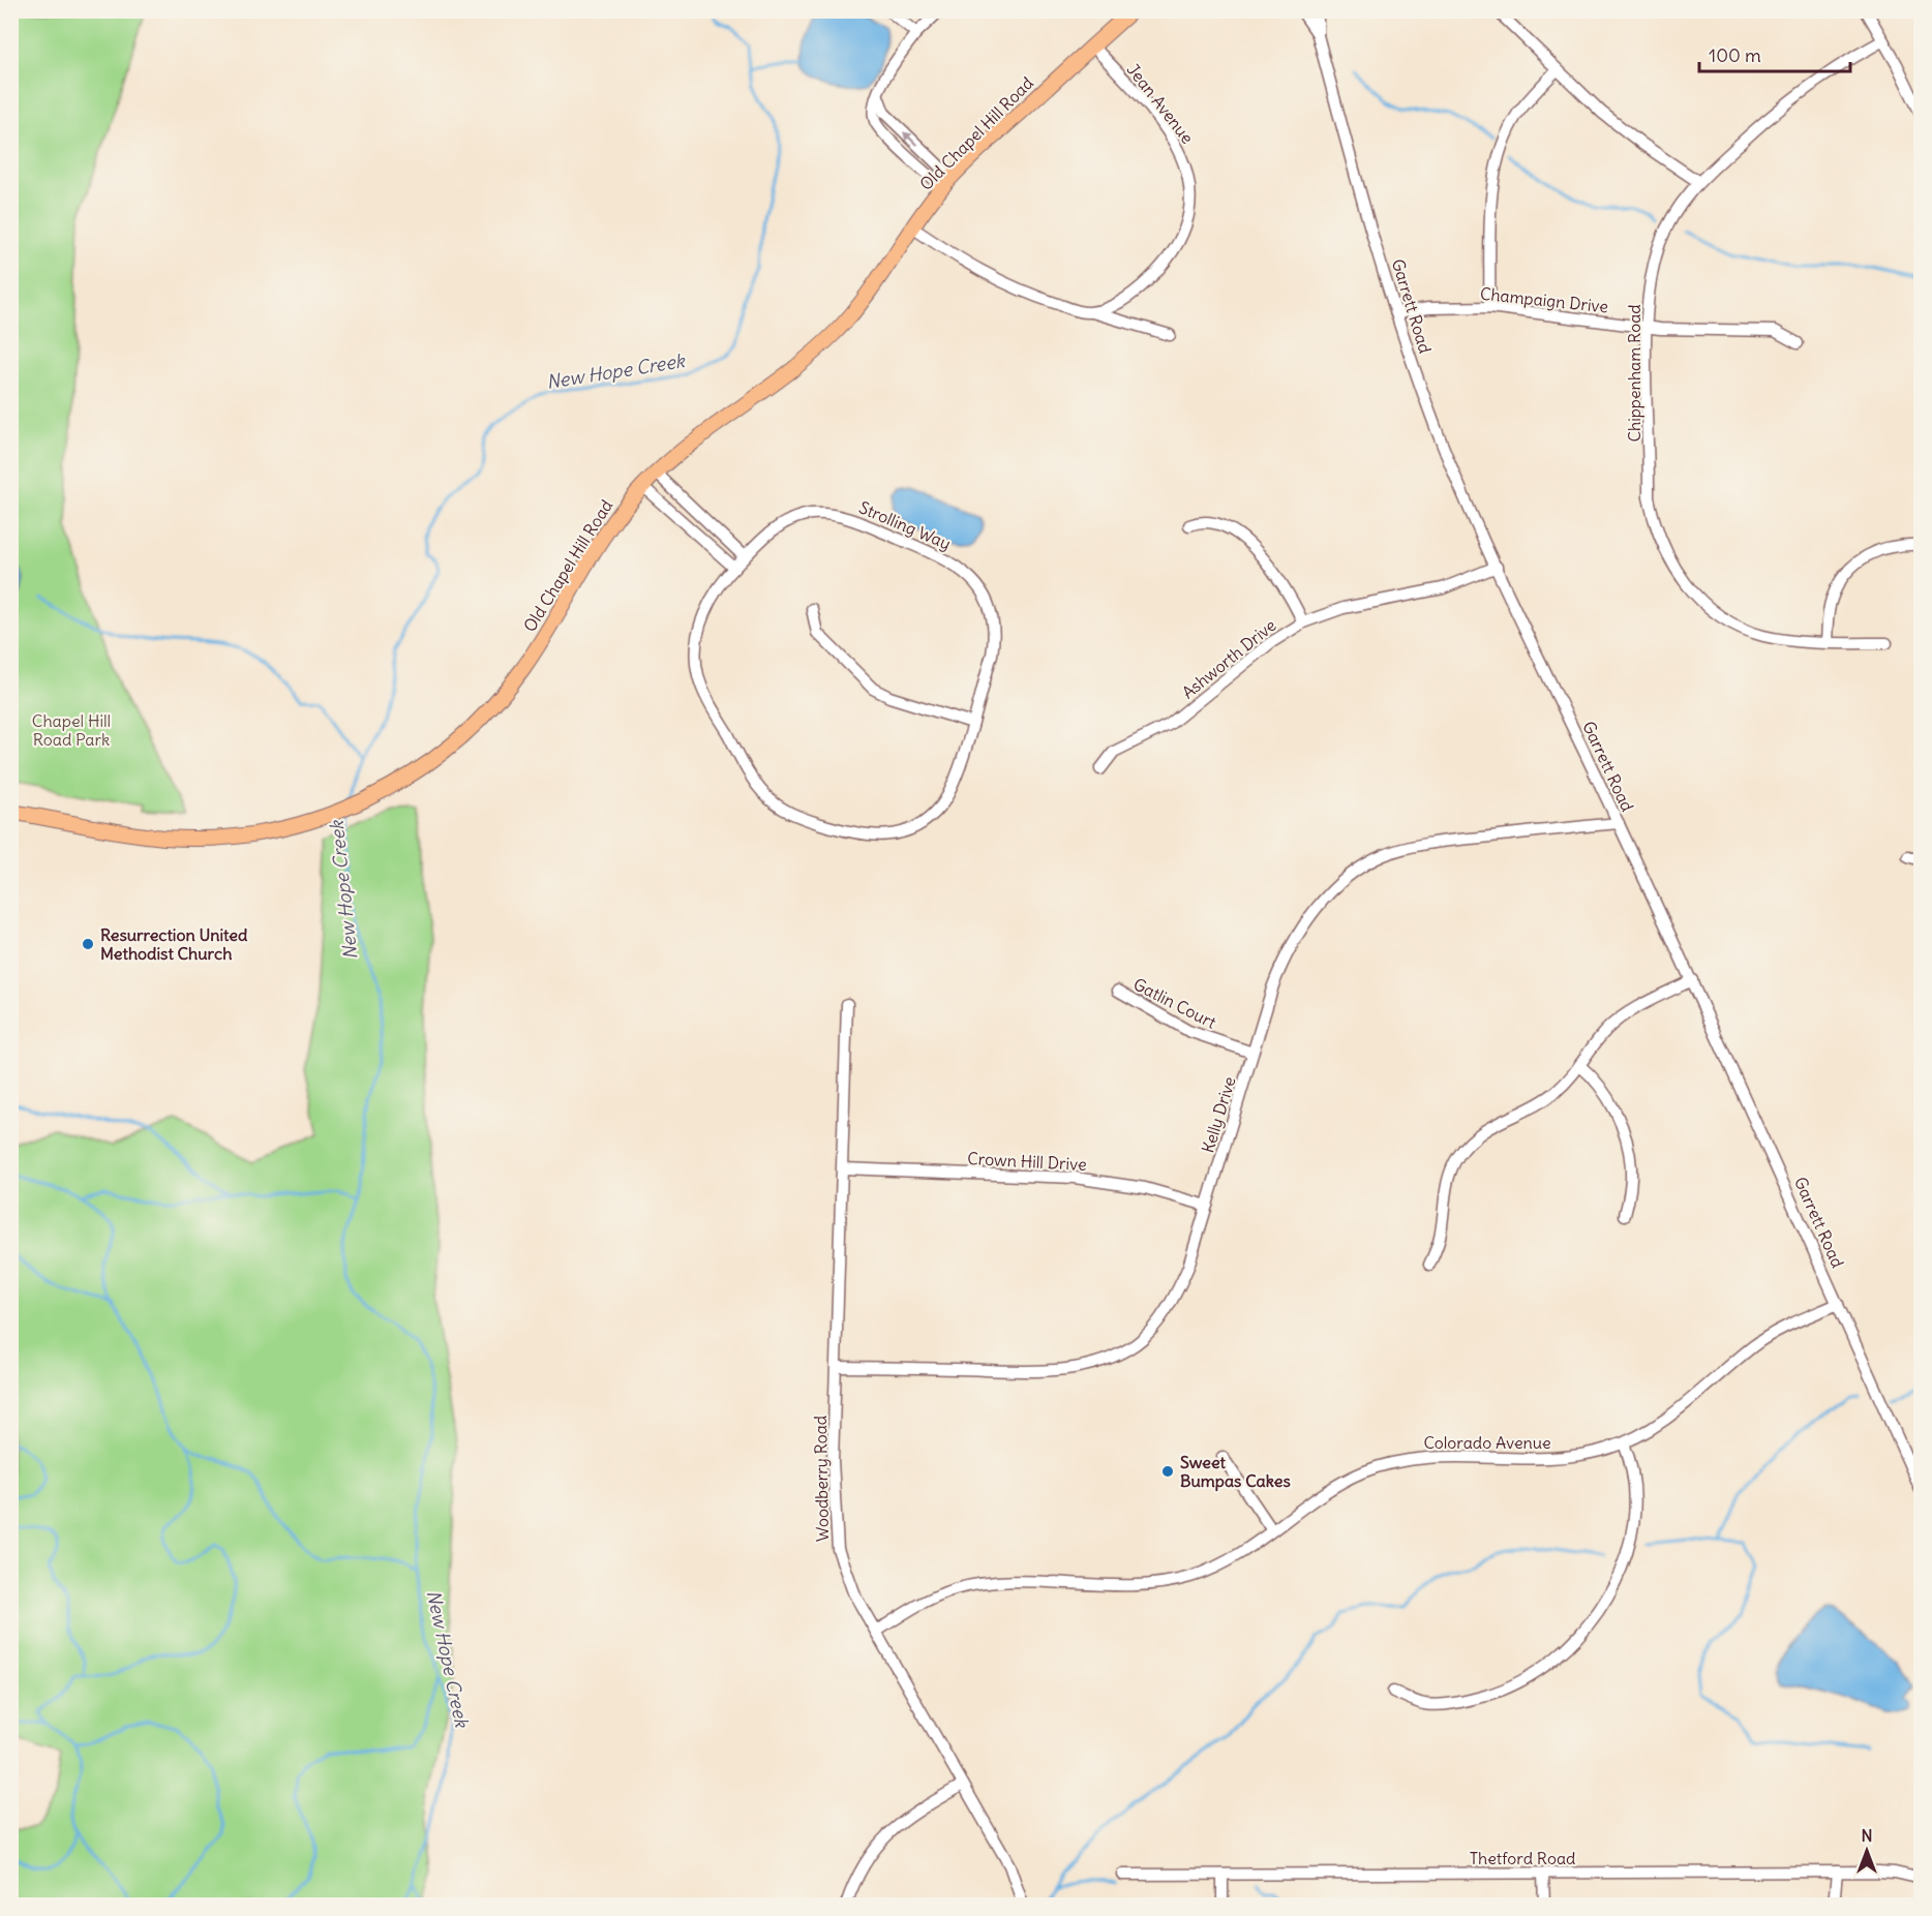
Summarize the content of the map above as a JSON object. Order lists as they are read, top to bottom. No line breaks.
{"streets":{"main road":["Old Chapel Hill Road"],"street":["Jean Avenue","Champaign Drive","Garrett Road","Chippenham Road","Strolling Way","Ashworth Drive","Gatlin Court","Kelly Drive","Crown Hill Drive","Colorado Avenue","Woodberry Road","Thetford Road"]},"crossings":[["Jean Avenue","Old Chapel Hill Road"],["Champaign Drive","Garrett Road"],["Champaign Drive","Chippenham Road"],["Garrett Road","Ashworth Drive"],["Garrett Road","Kelly Drive"],["Garrett Road","Colorado Avenue"],["Gatlin Court","Kelly Drive"],["Kelly Drive","Crown Hill Drive"],["Kelly Drive","Woodberry Road"],["Crown Hill Drive","Woodberry Road"],["Colorado Avenue","Woodberry Road"]],"water":["New Hope Creek"],"parks":["Chapel Hill Road Park"],"places":["Resurrection United Methodist Church","Sweet Bumpas Cakes"],"scale_bar":"100 m","north":"top"}
